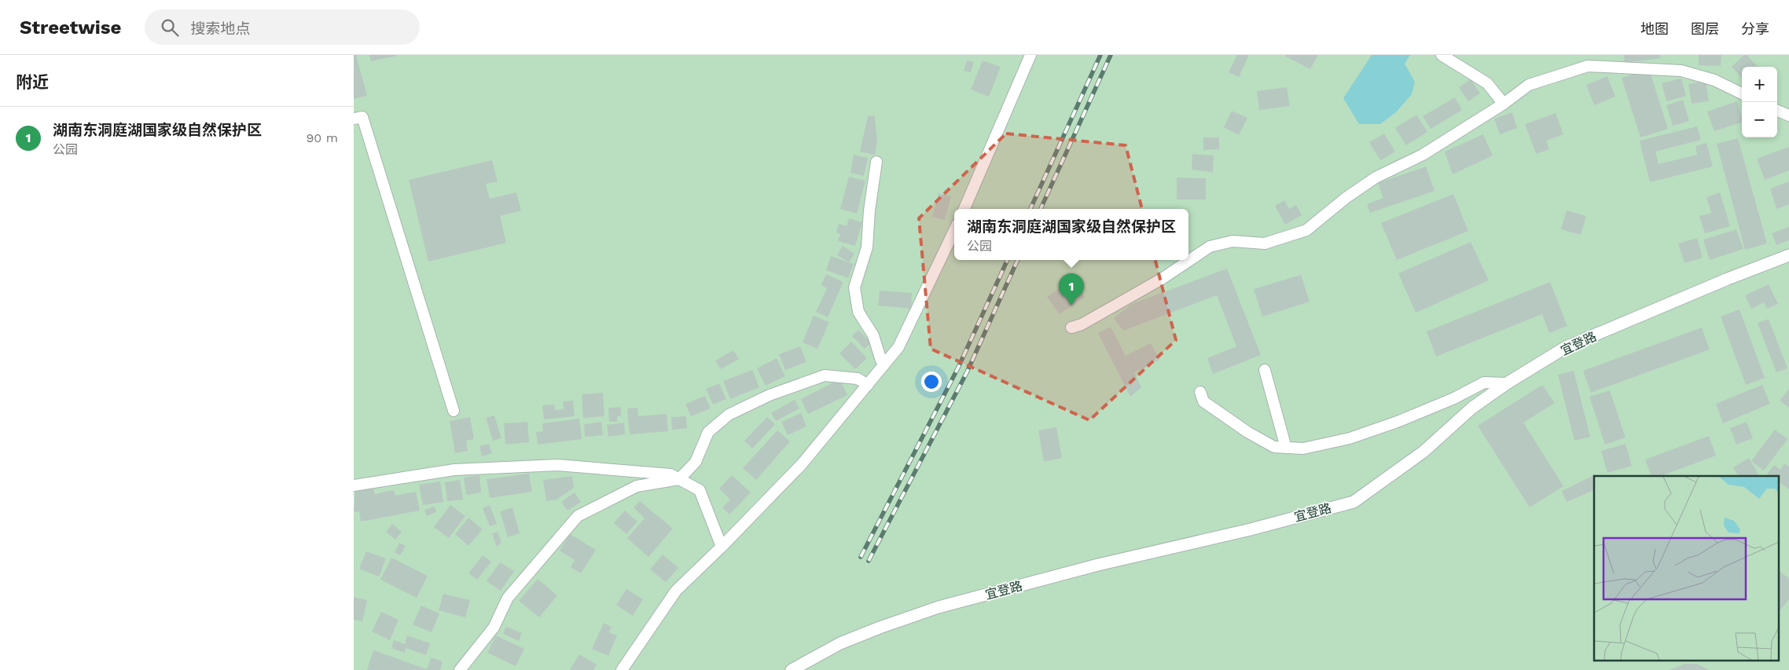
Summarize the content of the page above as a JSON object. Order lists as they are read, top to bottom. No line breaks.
{"streets":{"street":["宜登路"]},"page":{"header":"Streetwise","search":"搜索地点","nav":["地图","图层","分享"],"heading":"附近","map_buttons":["+","−"],"list":[{"mark":"1","name":"湖南东洞庭湖国家级自然保护区","note":"公园","value":"90 m"}],"popup":["湖南东洞庭湖国家级自然保护区","公园"],"pins":"1"}}
